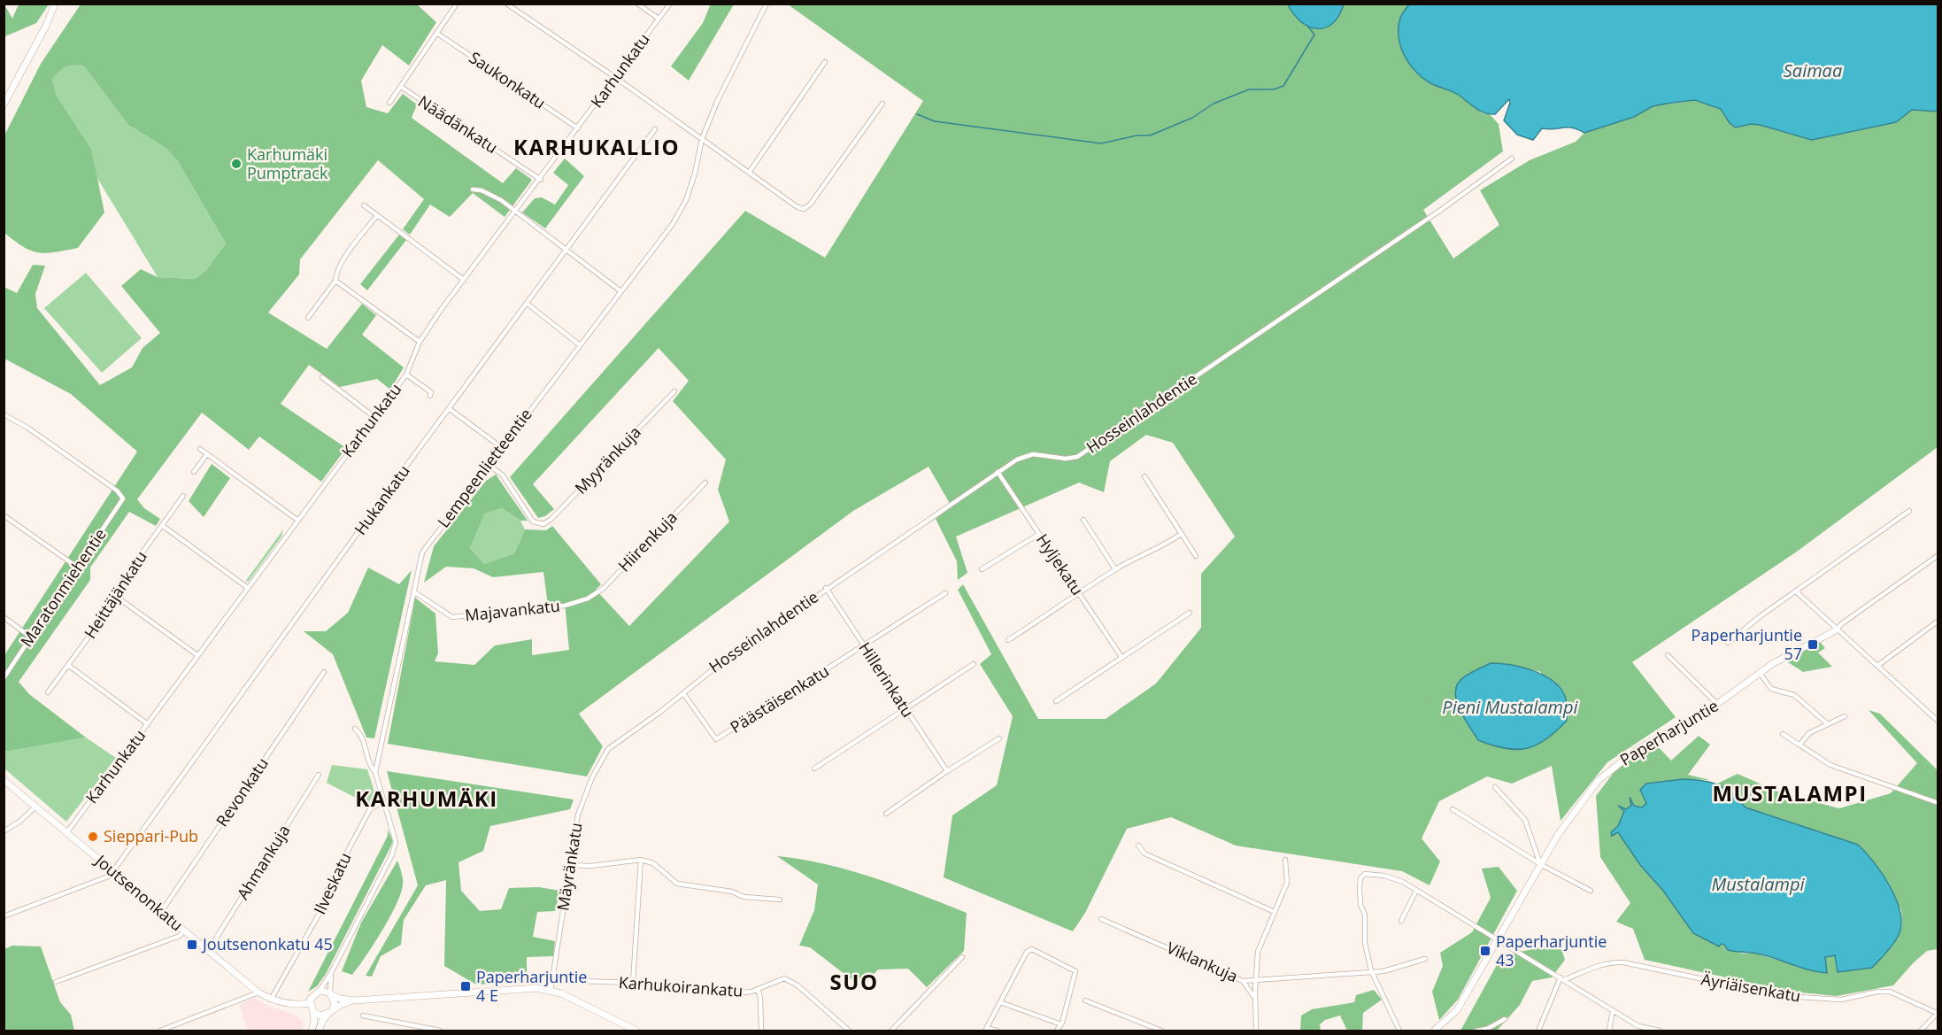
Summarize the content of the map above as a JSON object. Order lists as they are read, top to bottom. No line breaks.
{"streets":{"street":["Karhunkatu","Saukonkatu","Näädänkatu","Hosseinlahdentie","Myyränkuja","Lempeenlietteentie","Hukankatu","Hiirenkuja","Hyljekatu","Maratonmiehentie","Heittäjänkatu","Majavankatu","Hillerinkatu","Päästäisenkatu","Paperharjuntie","Revonkatu","Ahmankuja","Mäyränkatu","Ilveskatu","Joutsenonkatu","Viklankuja","Karhukoirankatu","Äyriäisenkatu"]},"crossings":[["Karhunkatu","Saukonkatu"],["Karhunkatu","Näädänkatu"],["Karhunkatu","Joutsenonkatu"],["Hosseinlahdentie","Hyljekatu"],["Hosseinlahdentie","Hillerinkatu"],["Hosseinlahdentie","Päästäisenkatu"],["Hosseinlahdentie","Mäyränkatu"],["Myyränkuja","Lempeenlietteentie"],["Lempeenlietteentie","Majavankatu"],["Lempeenlietteentie","Ilveskatu"],["Lempeenlietteentie","Joutsenonkatu"],["Hukankatu","Joutsenonkatu"],["Hiirenkuja","Majavankatu"],["Hillerinkatu","Päästäisenkatu"],["Revonkatu","Joutsenonkatu"],["Ahmankuja","Joutsenonkatu"],["Mäyränkatu","Karhukoirankatu"],["Ilveskatu","Joutsenonkatu"]],"districts":["KARHUKALLIO","MUSTALAMPI","KARHUMÄKI","SUO"],"water":["Saimaa","Pieni Mustalampi","Mustalampi"],"places":{"other":["Karhumäki Pumptrack","Sieppari-Pub"],"transit":["Paperharjuntie 57","Joutsenonkatu 45","Paperharjuntie 43","Paperharjuntie 4 E"]}}
